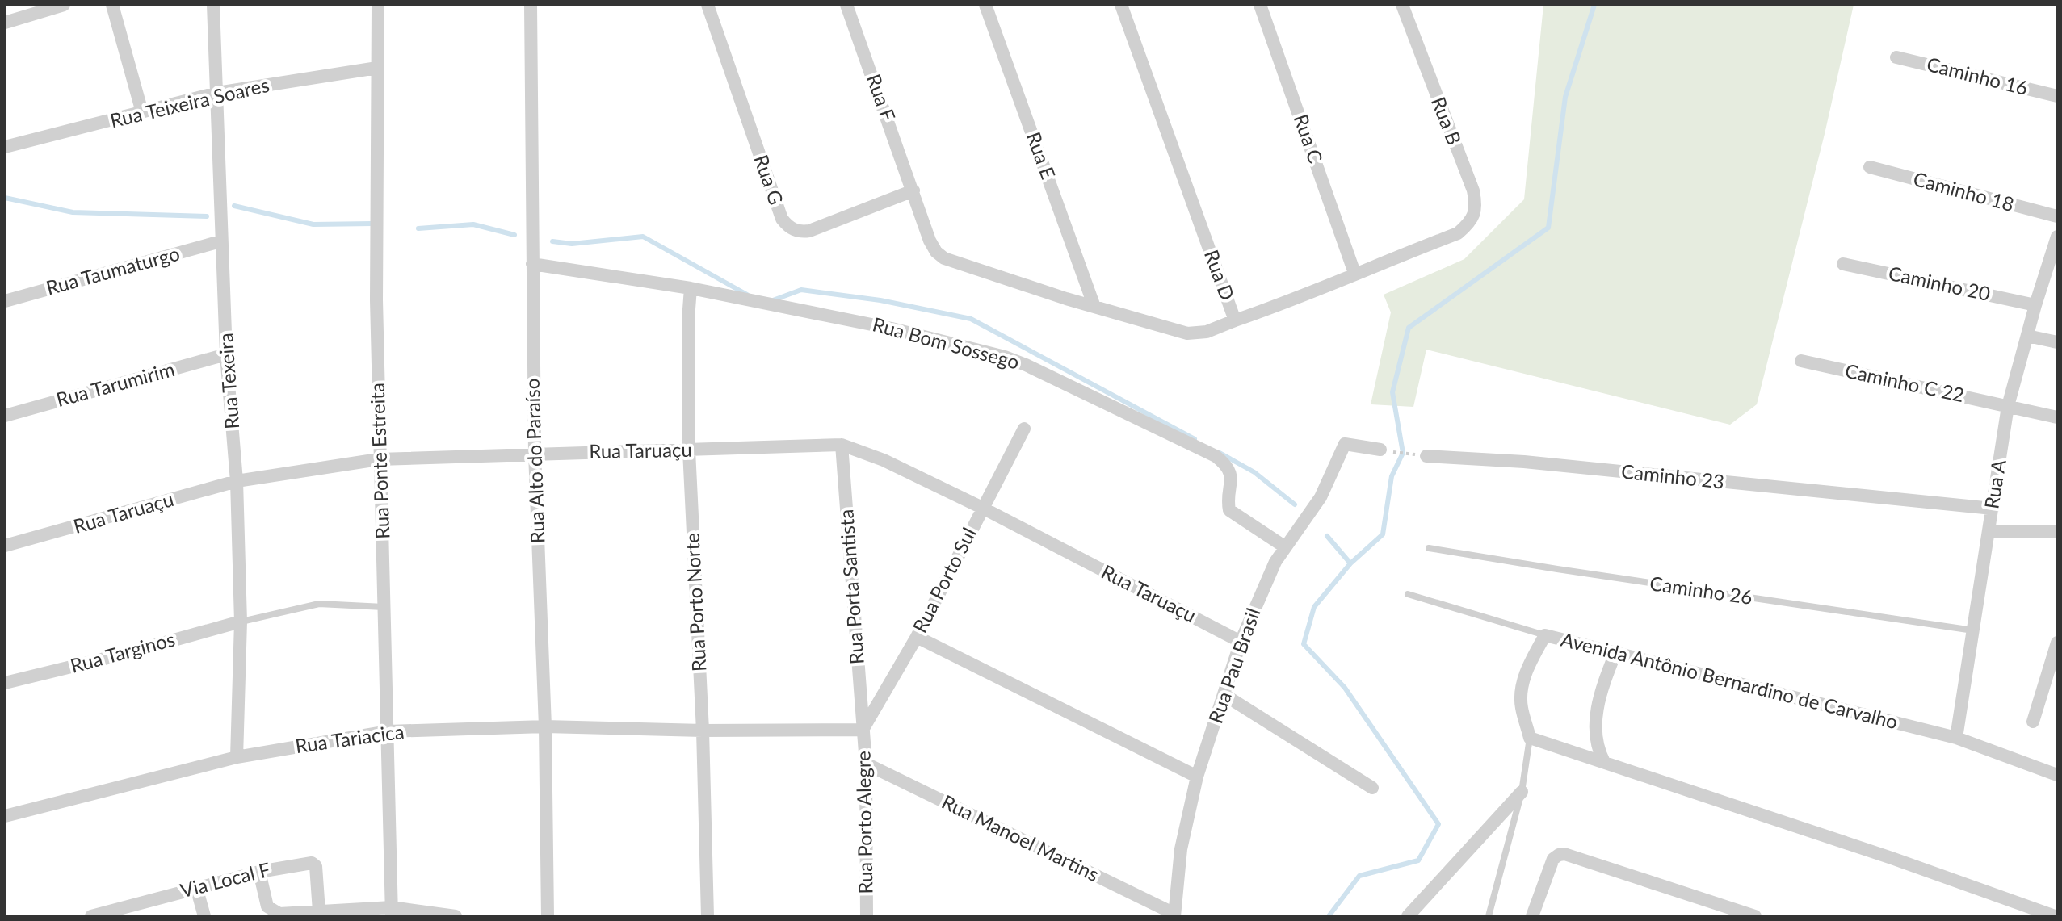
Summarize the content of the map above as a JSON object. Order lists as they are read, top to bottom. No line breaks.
{"streets":{"street":["Caminho 16","Rua F","Rua Teixeira Soares","Rua B","Rua C","Rua E","Rua G","Caminho 18","Rua Taumaturgo","Rua D","Caminho 20","Rua Bom Sossego","Rua Texeira","Caminho C 22","Rua Tarumirim","Rua Taruaçu","Rua Ponte Estreita","Rua Alto do Paraíso","Caminho 23","Rua A","Rua Porto Sul","Rua Porta Santista","Rua Porto Norte","Rua Targinos","Rua Pau Brasil","Avenida Antônio Bernardino de Carvalho","Rua Tariacica","Rua Porto Alegre","Rua Manoel Martins","Via Local F"],"lane":["Caminho 26"]},"crossings":[["Rua F","Rua G"],["Rua Teixeira Soares","Rua Texeira"],["Rua Teixeira Soares","Rua Ponte Estreita"],["Rua B","Rua D"],["Rua C","Rua D"],["Rua Taumaturgo","Rua Texeira"],["Caminho 20","Rua A"],["Rua Bom Sossego","Rua Alto do Paraíso"],["Rua Bom Sossego","Rua Porto Norte"],["Rua Bom Sossego","Rua Pau Brasil"],["Rua Texeira","Rua Tarumirim"],["Rua Texeira","Rua Taruaçu"],["Rua Texeira","Rua Targinos"],["Rua Texeira","Rua Tariacica"],["Caminho C 22","Rua A"],["Rua Taruaçu","Rua Ponte Estreita"],["Rua Taruaçu","Rua Alto do Paraíso"],["Rua Taruaçu","Rua Porto Sul"],["Rua Taruaçu","Rua Porta Santista"],["Rua Taruaçu","Rua Porto Norte"],["Rua Taruaçu","Rua Pau Brasil"],["Rua Ponte Estreita","Rua Tariacica"],["Rua Alto do Paraíso","Rua Tariacica"],["Caminho 23","Rua A"],["Rua A","Caminho 26"],["Rua A","Avenida Antônio Bernardino de Carvalho"],["Rua Porto Sul","Rua Porta Santista"],["Rua Porto Sul","Rua Tariacica"],["Rua Porto Sul","Rua Porto Alegre"],["Rua Porta Santista","Rua Tariacica"],["Rua Porta Santista","Rua Porto Alegre"],["Rua Porto Norte","Rua Tariacica"],["Rua Pau Brasil","Rua Manoel Martins"],["Rua Tariacica","Rua Porto Alegre"],["Rua Porto Alegre","Rua Manoel Martins"]]}
